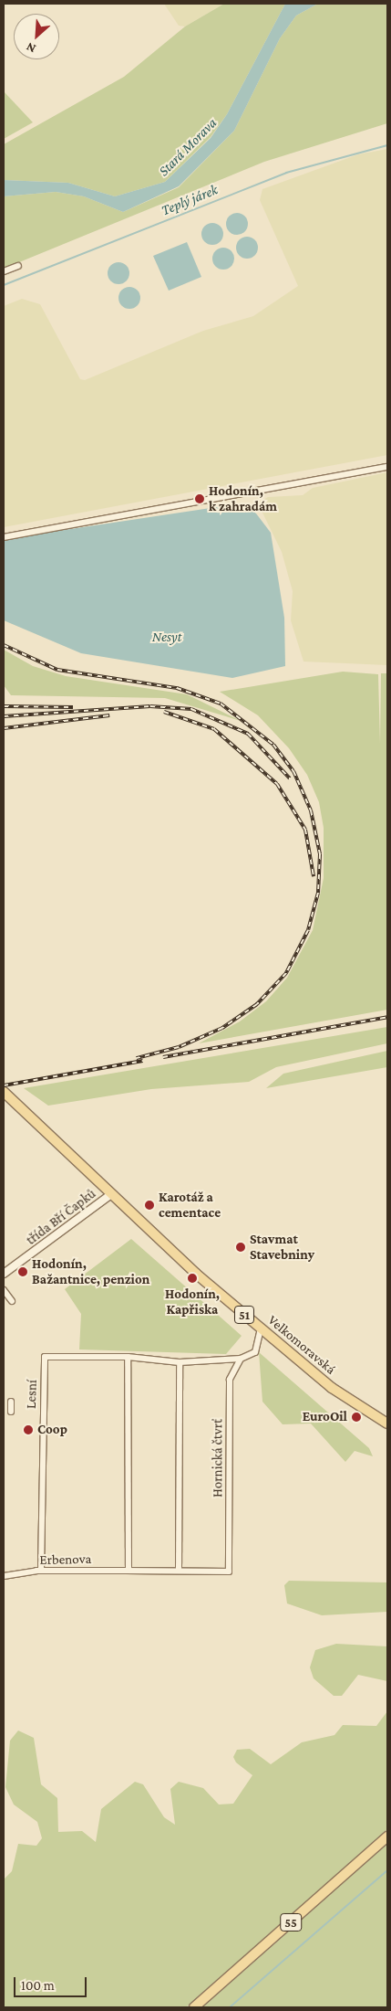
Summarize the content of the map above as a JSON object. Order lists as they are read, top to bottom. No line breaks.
{"streets":{"main road":["51","Velkomoravská","55"],"street":["třída Bří Čapků","Lesní","Hornická čtvrť","Erbenova"]},"crossings":[["třída Bří Čapků","Velkomoravská"],["Lesní","Erbenova"],["Hornická čtvrť","Erbenova"]],"water":["Stará Morava","Teplý járek","Nesyt"],"places":["Hodonín, k zahradám","Karotáž a cementace","Stavmat Stavebniny","Hodonín, Bažantnice, penzion","Hodonín, Kapřiska","EuroOil","Coop"],"scale_bar":"100 m","north":"bottom left"}
